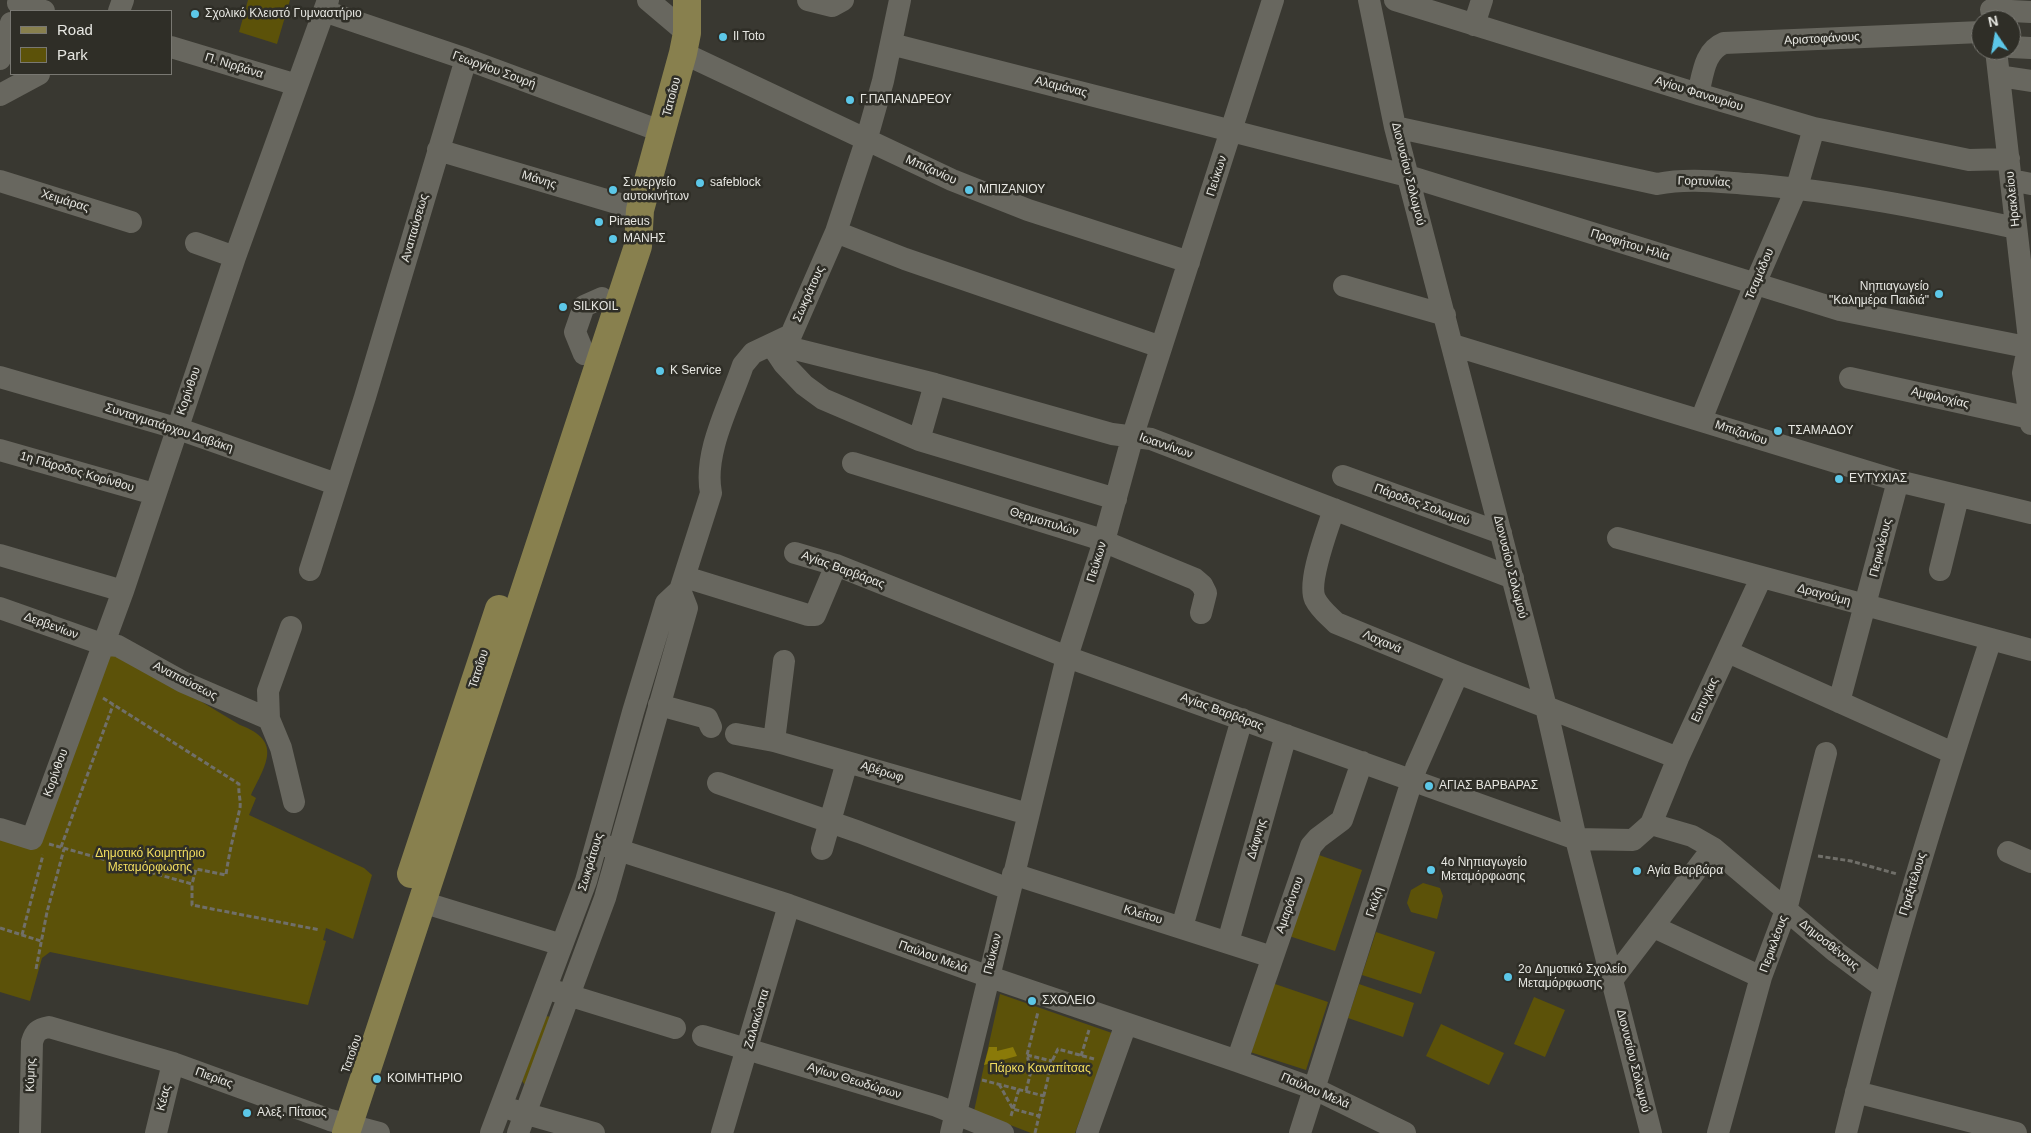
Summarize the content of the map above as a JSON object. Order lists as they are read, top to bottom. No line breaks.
{"streets":{"main road":["Τατοΐου"],"street":["Αριστοφάνους","Π. Νιρβάνα","Γεωργίου Σουρή","Αλαμάνας","Αγίου Φανουρίου","Μπιζανίου","Διονυσίου Σολωμού","Πεύκων","Μάνης","Γορτυνίας","Ηρακλείου","Χειμάρας","Αναπαύσεως","Προφήτου Ηλία","Τσαμάδου","Σωκράτους","Κορίνθου","Αμφιλοχίας","Συνταγματάρχου Δαβάκη","Ιωαννίνων","1η Πάροδος Κορίνθου","Πάροδος Σολωμού","Θερμοπυλών","Περικλέους","Αγίας Βαρβάρας","Δραγούμη","Δερβενίων","Λαχανά","Ευτυχίας","Αβέρωφ","Δάφνης","Πραξιτέλους","Γκύζη","Αμαράντου","Κλείτου","Δημοσθένους","Παύλου Μελά","Ζαλοκώστα","Κύμης","Πιερίας","Αγίων Θεωδώρων","Κέας"]},"crossings":[["Αριστοφάνους","Αγίου Φανουρίου"],["Π. Νιρβάνα","Κορίνθου"],["Γεωργίου Σουρή","Τατοΐου"],["Γεωργίου Σουρή","Αναπαύσεως"],["Γεωργίου Σουρή","Κορίνθου"],["Αλαμάνας","Πεύκων"],["Αλαμάνας","Προφήτου Ηλία"],["Αλαμάνας","Σωκράτους"],["Αγίου Φανουρίου","Ηρακλείου"],["Αγίου Φανουρίου","Τσαμάδου"],["Τατοΐου","Μπιζανίου"],["Τατοΐου","Μάνης"],["Τατοΐου","Πιερίας"],["Μπιζανίου","Διονυσίου Σολωμού"],["Μπιζανίου","Πεύκων"],["Μπιζανίου","Τσαμάδου"],["Μπιζανίου","Σωκράτους"],["Μπιζανίου","Περικλέους"],["Διονυσίου Σολωμού","Γορτυνίας"],["Διονυσίου Σολωμού","Προφήτου Ηλία"],["Διονυσίου Σολωμού","Ιωαννίνων"],["Διονυσίου Σολωμού","Πάροδος Σολωμού"],["Διονυσίου Σολωμού","Αγίας Βαρβάρας"],["Διονυσίου Σολωμού","Λαχανά"],["Πεύκων","Προφήτου Ηλία"],["Πεύκων","Ιωαννίνων"],["Πεύκων","Θερμοπυλών"],["Πεύκων","Αγίας Βαρβάρας"],["Πεύκων","Αβέρωφ"],["Πεύκων","Κλείτου"],["Πεύκων","Παύλου Μελά"],["Πεύκων","Αγίων Θεωδώρων"],["Μάνης","Αναπαύσεως"],["Γορτυνίας","Ηρακλείου"],["Γορτυνίας","Τσαμάδου"],["Ηρακλείου","Προφήτου Ηλία"],["Ηρακλείου","Αμφιλοχίας"],["Αναπαύσεως","Κορίνθου"],["Αναπαύσεως","Συνταγματάρχου Δαβάκη"],["Αναπαύσεως","Δερβενίων"],["Προφήτου Ηλία","Τσαμάδου"],["Σωκράτους","Ιωαννίνων"],["Σωκράτους","Παύλου Μελά"],["Κορίνθου","Συνταγματάρχου Δαβάκη"],["Κορίνθου","1η Πάροδος Κορίνθου"],["Κορίνθου","Δερβενίων"],["Ιωαννίνων","Λαχανά"],["Περικλέους","Δραγούμη"],["Περικλέους","Δημοσθένους"],["Αγίας Βαρβάρας","Ευτυχίας"],["Αγίας Βαρβάρας","Δάφνης"],["Αγίας Βαρβάρας","Γκύζη"],["Αγίας Βαρβάρας","Αμαράντου"],["Αγίας Βαρβάρας","Δημοσθένους"],["Δραγούμη","Ευτυχίας"],["Δραγούμη","Πραξιτέλους"],["Λαχανά","Ευτυχίας"],["Λαχανά","Γκύζη"],["Ευτυχίας","Δημοσθένους"],["Δάφνης","Κλείτου"],["Πραξιτέλους","Δημοσθένους"],["Γκύζη","Παύλου Μελά"],["Αμαράντου","Κλείτου"],["Αμαράντου","Παύλου Μελά"],["Παύλου Μελά","Ζαλοκώστα"],["Ζαλοκώστα","Αγίων Θεωδώρων"],["Κύμης","Πιερίας"],["Πιερίας","Κέας"]],"parks":["Δημοτικό Κοιμητήριο Μεταμόρφωσης","Πάρκο Καναπίτσας"],"places":["Σχολικό Κλειστό Γυμναστήριο","Il Toto","Γ.ΠΑΠΑΝΔΡΕΟΥ","safeblock","Συνεργείο αυτοκινήτων","ΜΠΙΖΑΝΙΟΥ","Piraeus","ΜΑΝΗΣ","Νηπιαγωγείο \"Καλημέρα Παιδιά\"","SILKOIL","K Service","ΤΣΑΜΑΔΟΥ","ΕΥΤΥΧΙΑΣ","ΑΓΙΑΣ ΒΑΡΒΑΡΑΣ","4ο Νηπιαγωγείο Μεταμόρφωσης","Αγία Βαρβάρα","2ο Δημοτικό Σχολείο Μεταμόρφωσης","ΣΧΟΛΕΙΟ","ΚΟΙΜΗΤΗΡΙΟ","Αλεξ. Πίτσιος"],"legend":["Road","Park"],"north":"top"}
